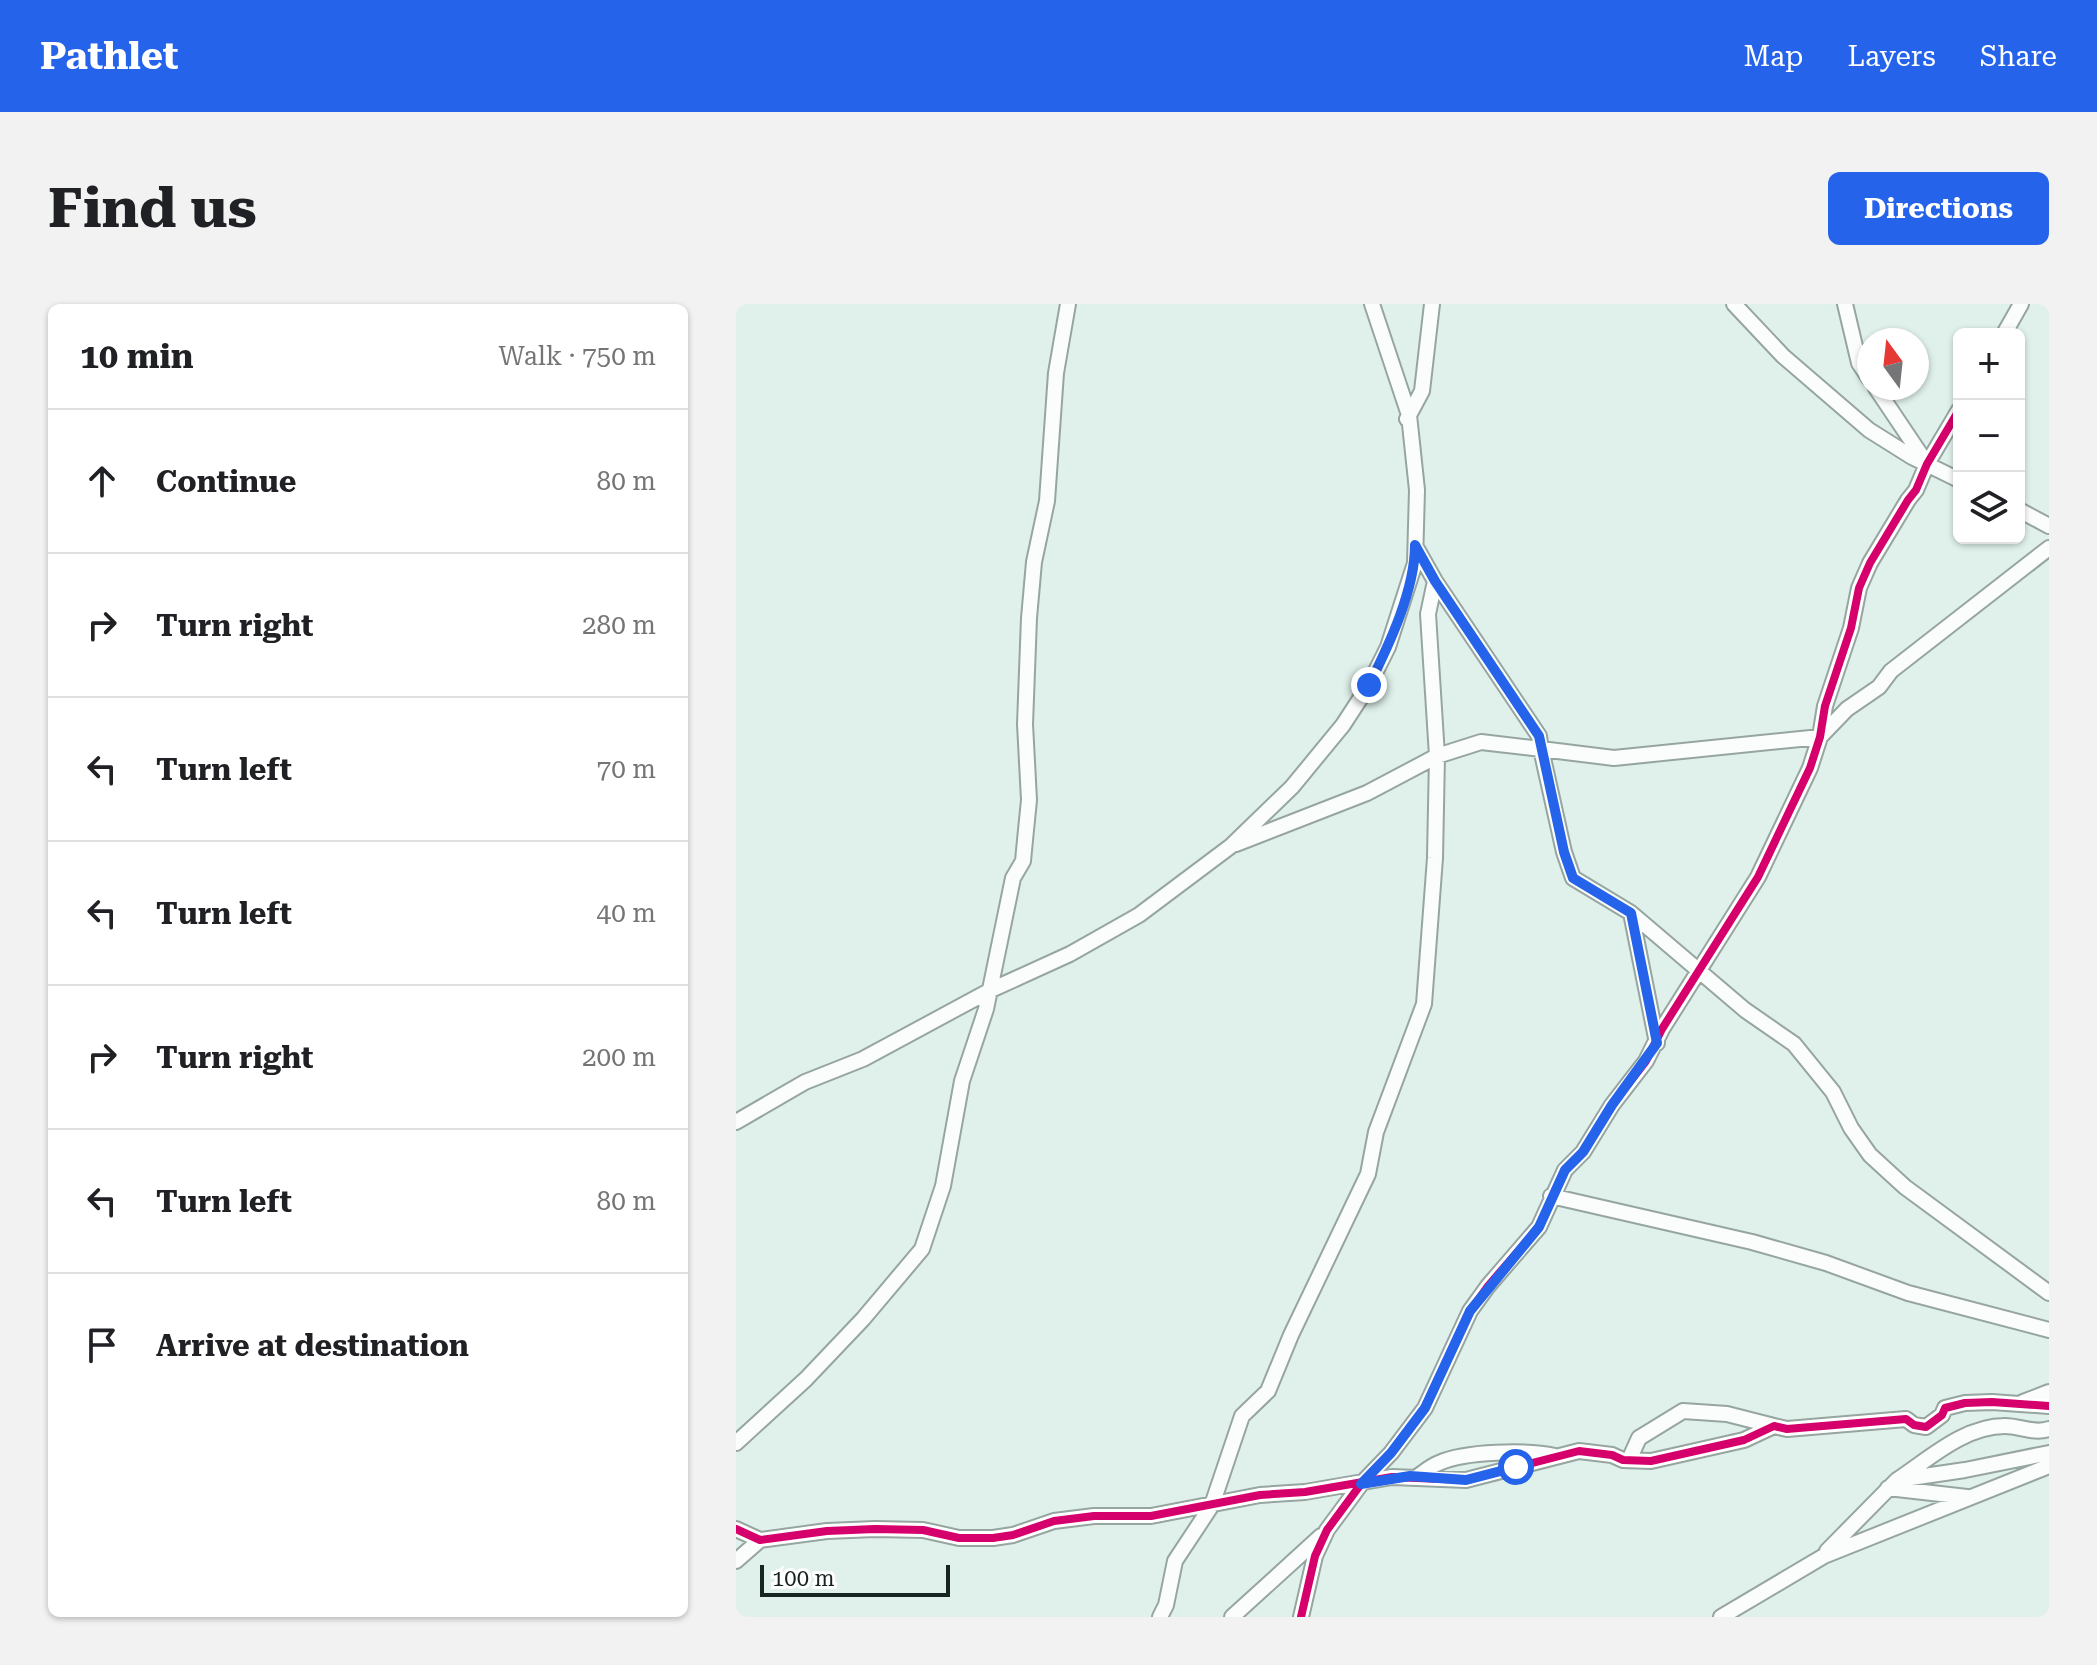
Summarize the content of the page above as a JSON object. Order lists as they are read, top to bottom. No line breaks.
{"scale_bar":"100 m","north":"top","page":{"header":"Pathlet","nav":["Map","Layers","Share"],"buttons":"Directions","title":"Find us","heading":["10 min","Walk · 750 m"],"map_buttons":["+","−"],"list":[["Continue","80 m"],["Turn right","280 m"],["Turn left","70 m"],["Turn left","40 m"],["Turn right","200 m"],["Turn left","80 m"],"Arrive at destination"],"scale":"100 m"}}
